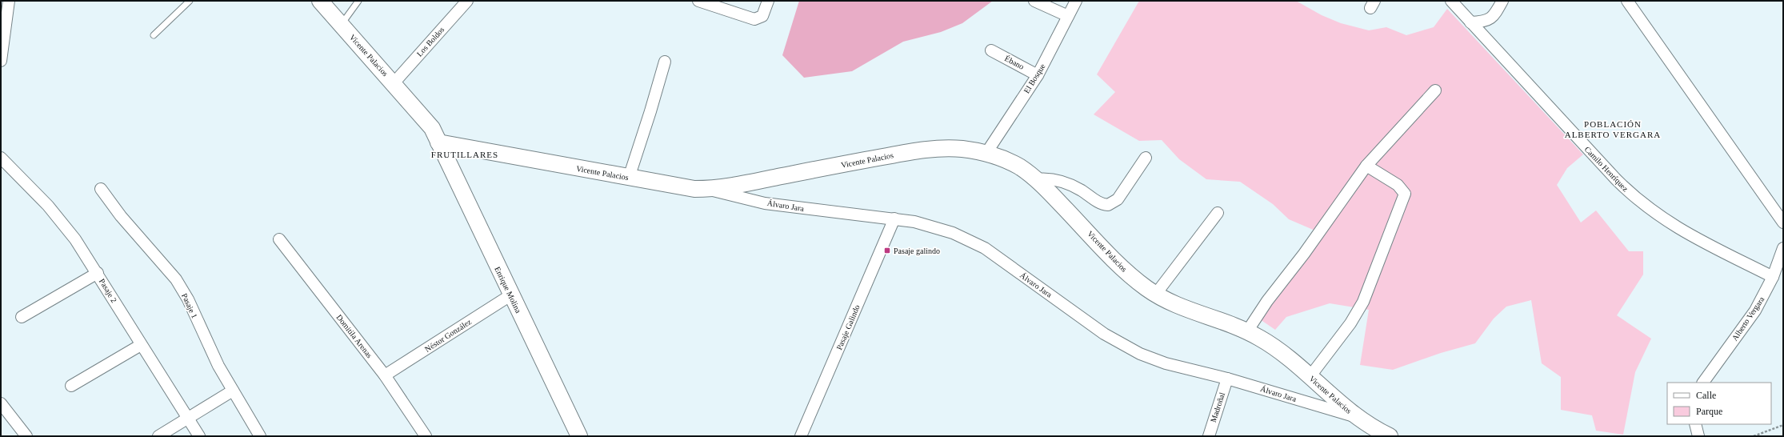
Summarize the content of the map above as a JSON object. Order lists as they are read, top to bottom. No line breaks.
{"streets":{"main road":["Vicente Palacios","Enrique Molina"],"street":["Los Boldos","Ébano","El Bosque","Camilo Henríquez","Álvaro Jara","Pasaje 2","Pasaje 1","Alberto Vergara","Pasaje Galindo","Néstor González","Domitila Arenas","Madroñal"]},"crossings":[["Los Boldos","Vicente Palacios"],["Vicente Palacios","El Bosque"],["Vicente Palacios","Álvaro Jara"],["Vicente Palacios","Enrique Molina"],["Ébano","El Bosque"],["Camilo Henríquez","Alberto Vergara"],["Álvaro Jara","Pasaje Galindo"],["Álvaro Jara","Madroñal"],["Enrique Molina","Néstor González"],["Néstor González","Domitila Arenas"]],"districts":["POBLACIÓN ALBERTO VERGARA","FRUTILLARES"],"places":{"transit":["Pasaje galindo"]},"legend":["Calle","Parque"]}
